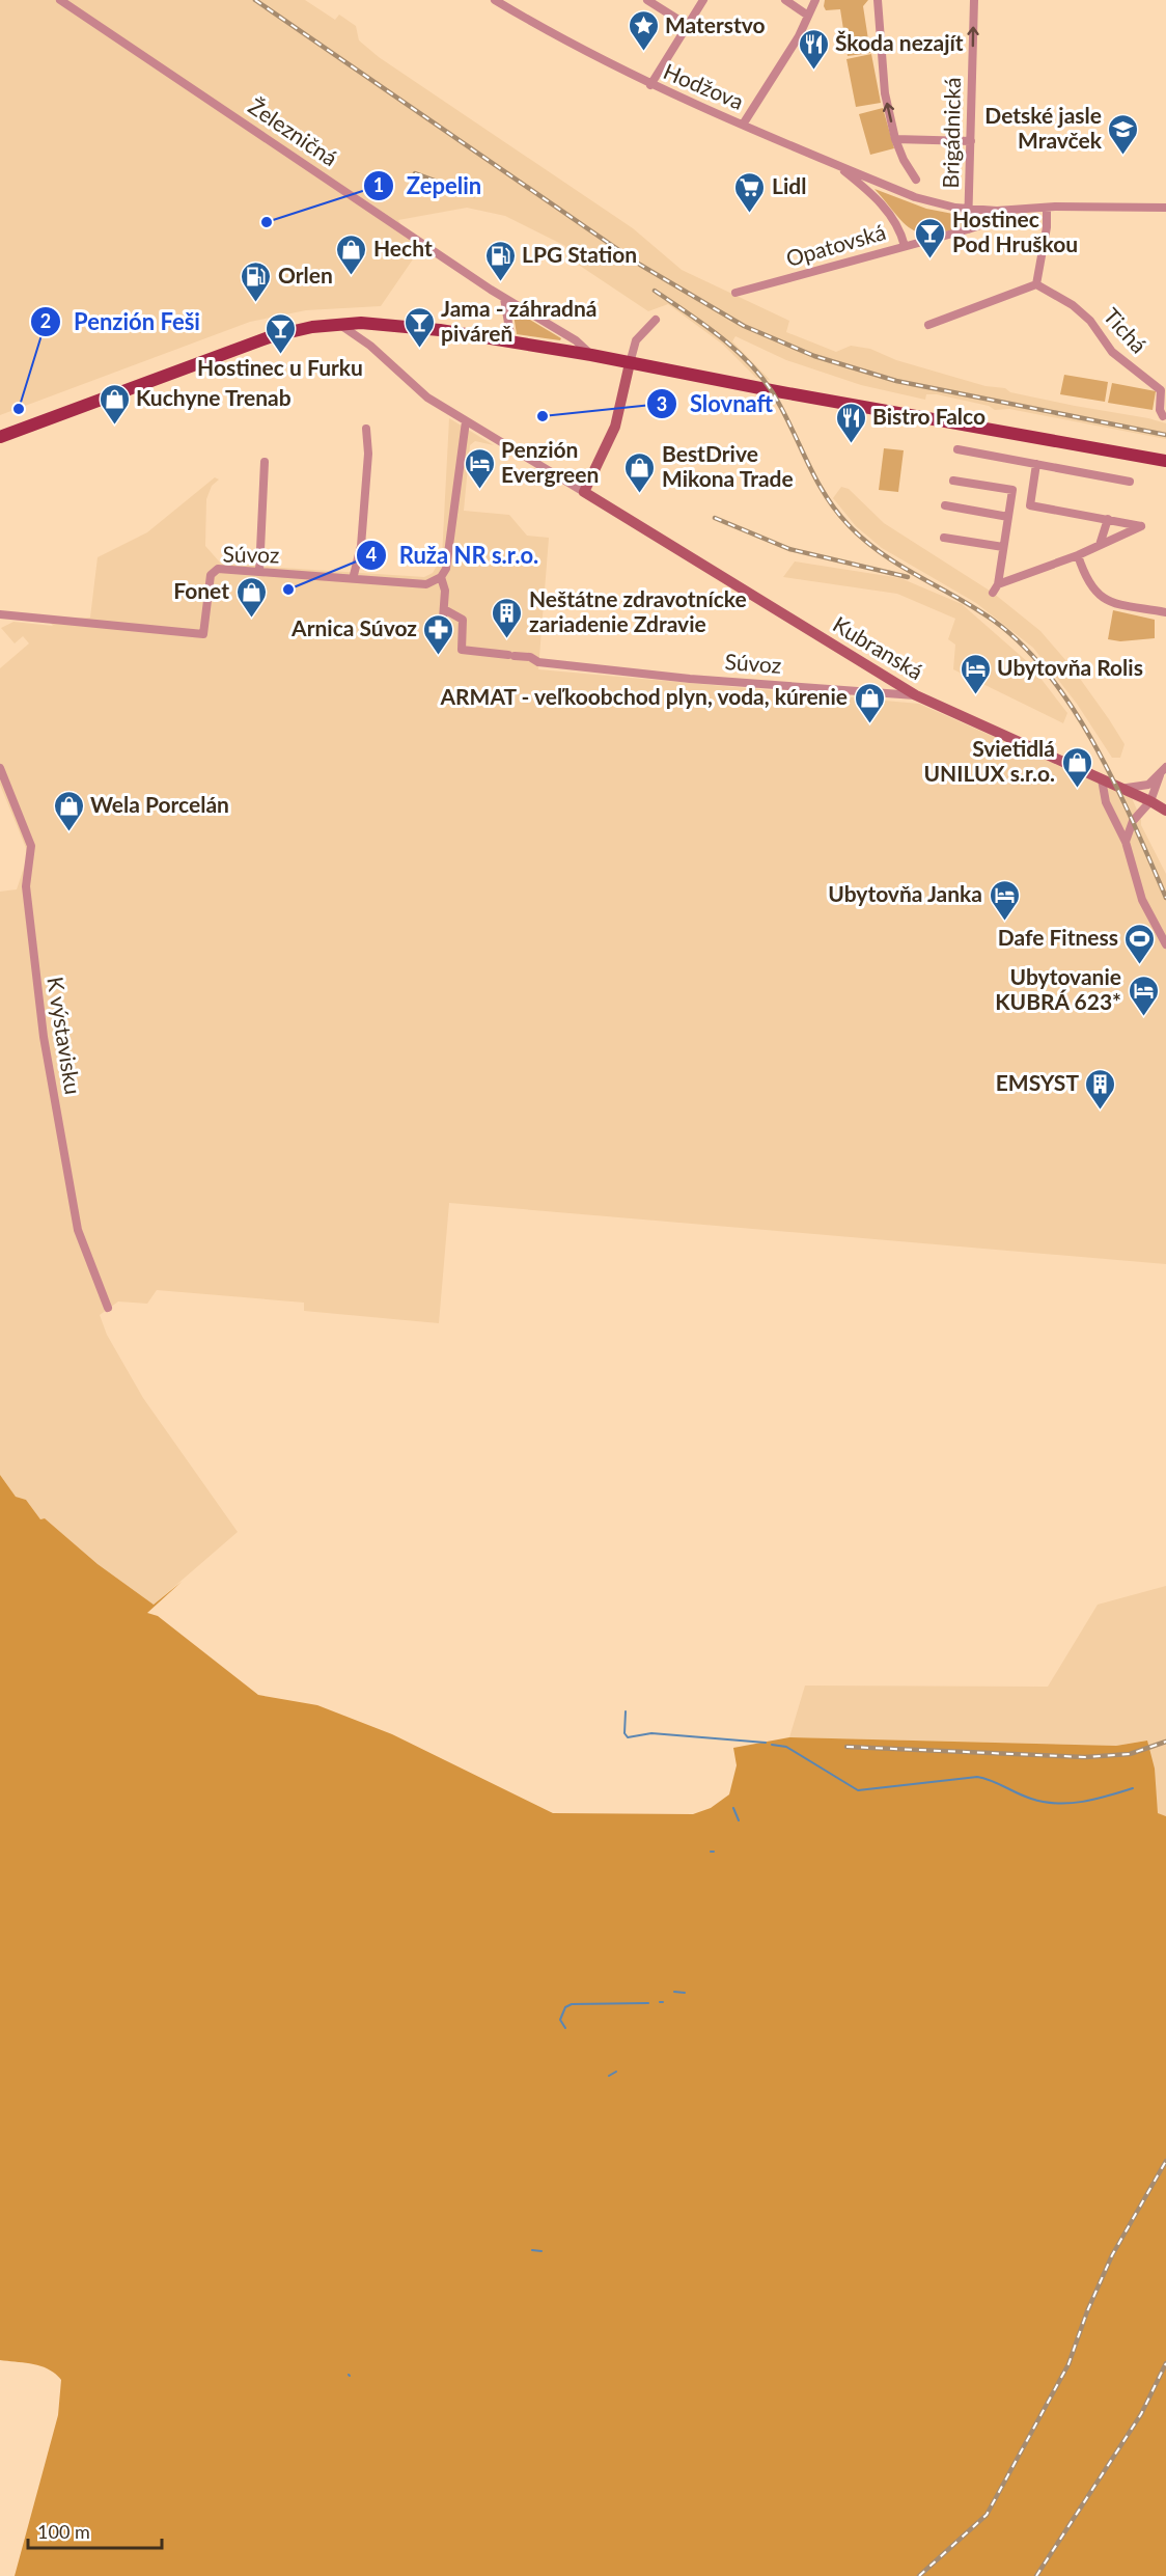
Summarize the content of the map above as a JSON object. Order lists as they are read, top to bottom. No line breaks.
{"streets":{"street":["Hodžova","Železničná","Brigádnická","Opatovská","Tichá","Súvoz","Kubranská","K výstavisku"]},"crossings":[["Hodžova","Brigádnická"],["Hodžova","Opatovská"],["Brigádnická","Opatovská"],["Súvoz","Kubranská"]],"one_way":["Brigádnická"],"places":{"place":["Materstvo"],"restaurant":["Škoda nezajít","Bistro Falco"],"school or university":["Detské jasle Mravček"],"supermarket":["Lidl"],"other":["Zepelin","Penzión Feši","Slovnaft","Ruža NR s.r.o."],"bar":["Hostinec Pod Hruškou","Jama - záhradná piváreň","Hostinec u Furku"],"shop":["Hecht","Kuchyne Trenab","BestDrive Mikona Trade","Fonet","ARMAT - veľkoobchod plyn, voda, kúrenie","Svietidlá UNILUX s.r.o.","Wela Porcelán"],"fuel station":["LPG Station","Orlen"],"hotel":["Penzión Evergreen","Ubytovňa Rolis","Ubytovňa Janka","Ubytovanie KUBRÁ 623*"],"building":["Neštátne zdravotnícke zariadenie Zdravie","EMSYST"],"pharmacy":["Arnica Súvoz"],"sports":["Dafe Fitness"]},"scale_bar":"100 m"}
